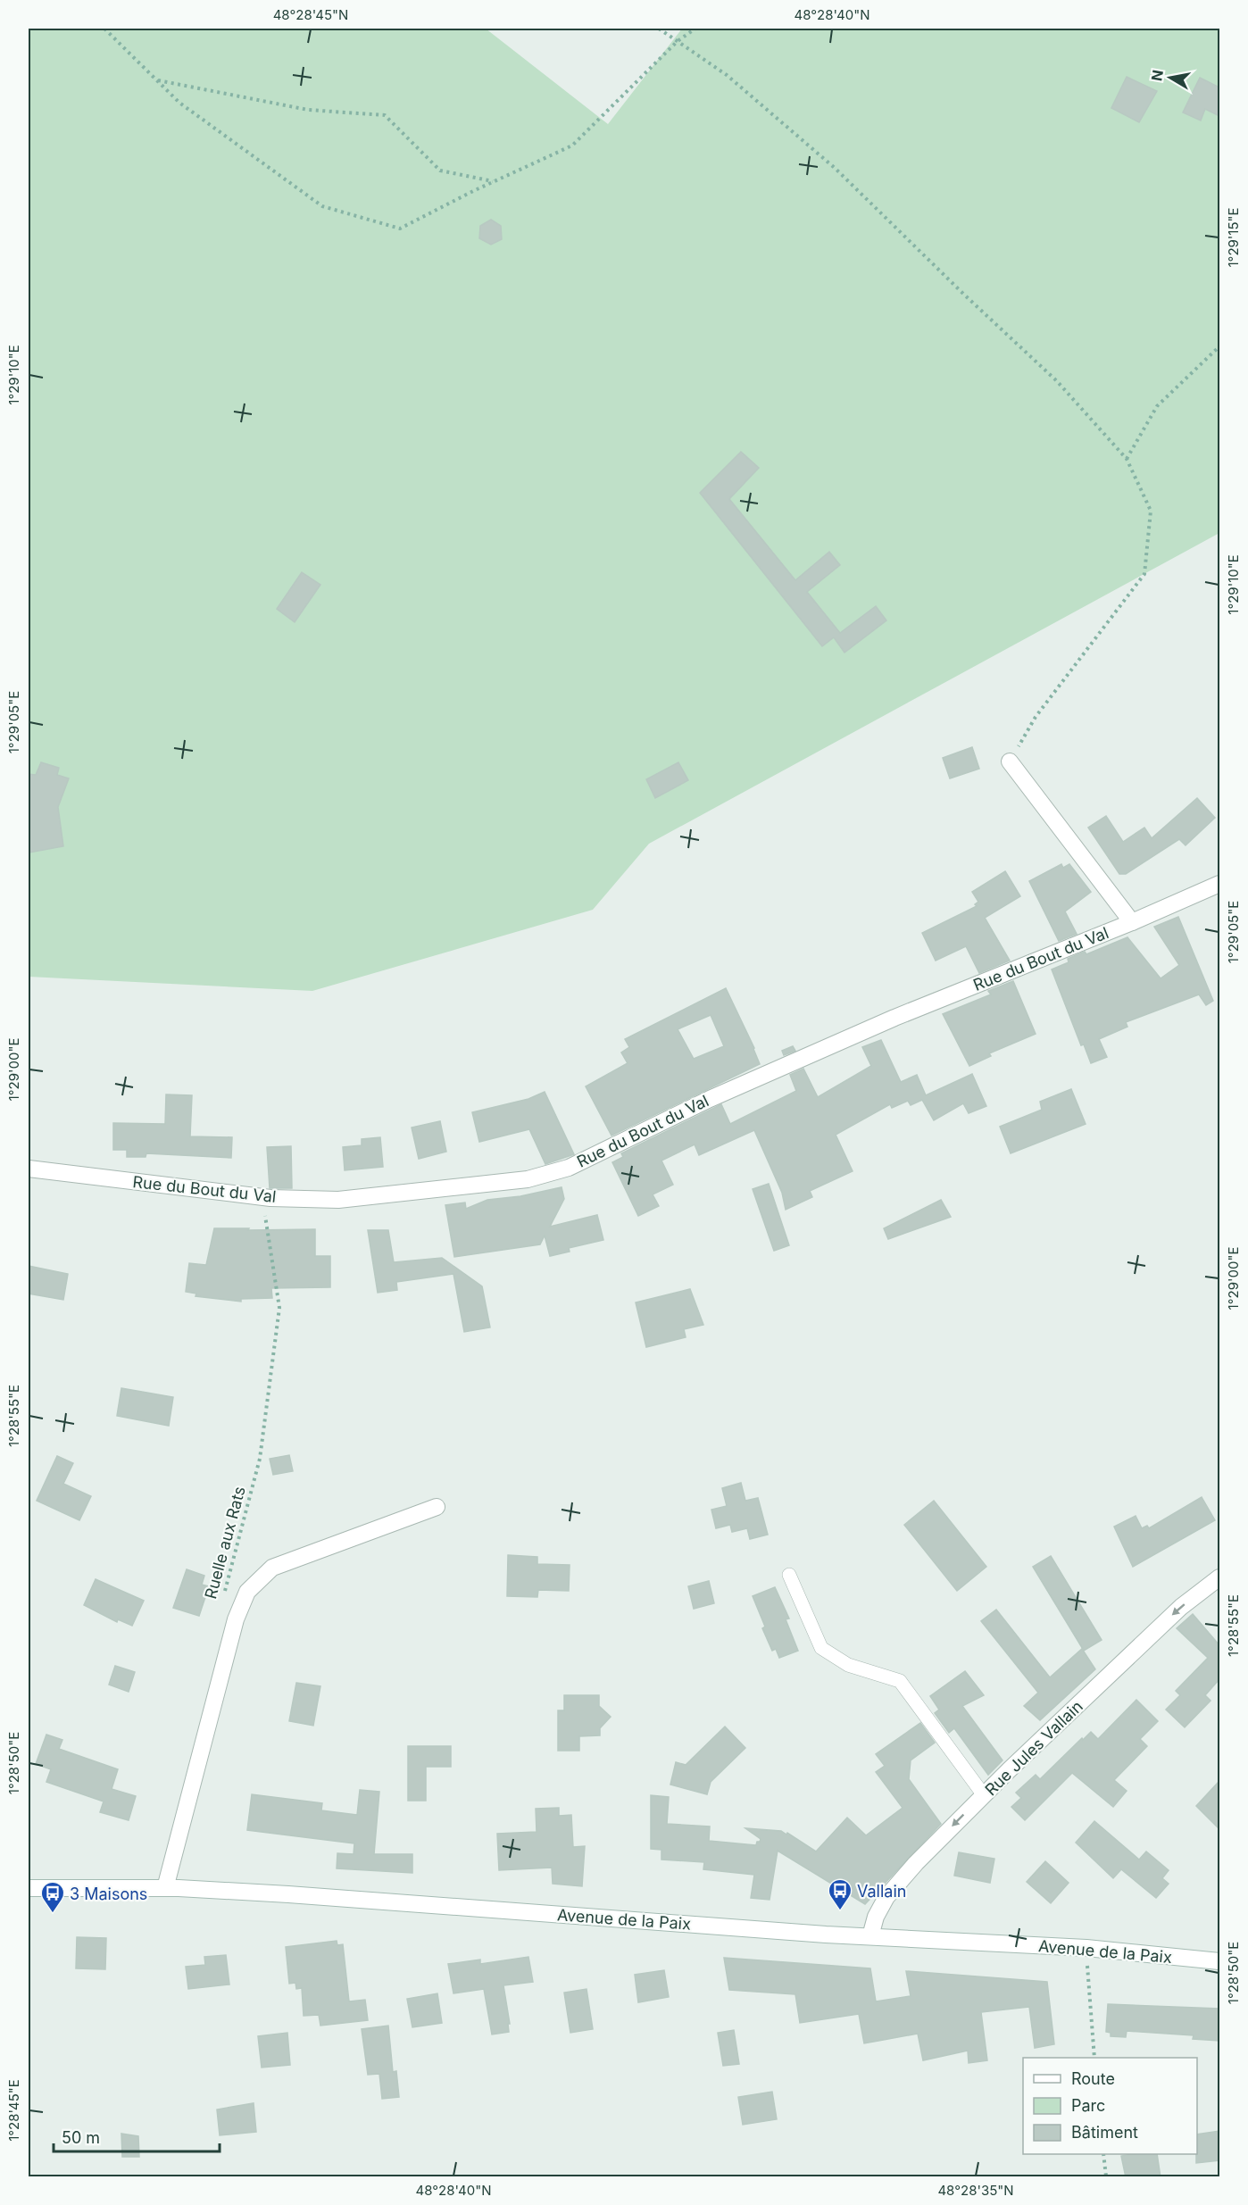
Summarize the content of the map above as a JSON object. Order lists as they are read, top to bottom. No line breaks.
{"streets":{"street":["Rue du Bout du Val","Rue Jules Vallain","Avenue de la Paix"],"path":["Ruelle aux Rats"]},"crossings":[["Rue du Bout du Val","Ruelle aux Rats"],["Rue Jules Vallain","Avenue de la Paix"]],"one_way":["Rue Jules Vallain"],"places":{"bus stop":["Vallain","3 Maisons"]},"legend":["Route","Parc","Bâtiment"],"scale_bar":"50 m","north":"left","coordinates":["48°28'45\"N","48°28'40\"N","1°29'15\"E","1°29'10\"E","1°29'05\"E","1°29'00\"E","1°28'55\"E","1°28'50\"E","1°28'45\"E","48°28'35\"N"]}
